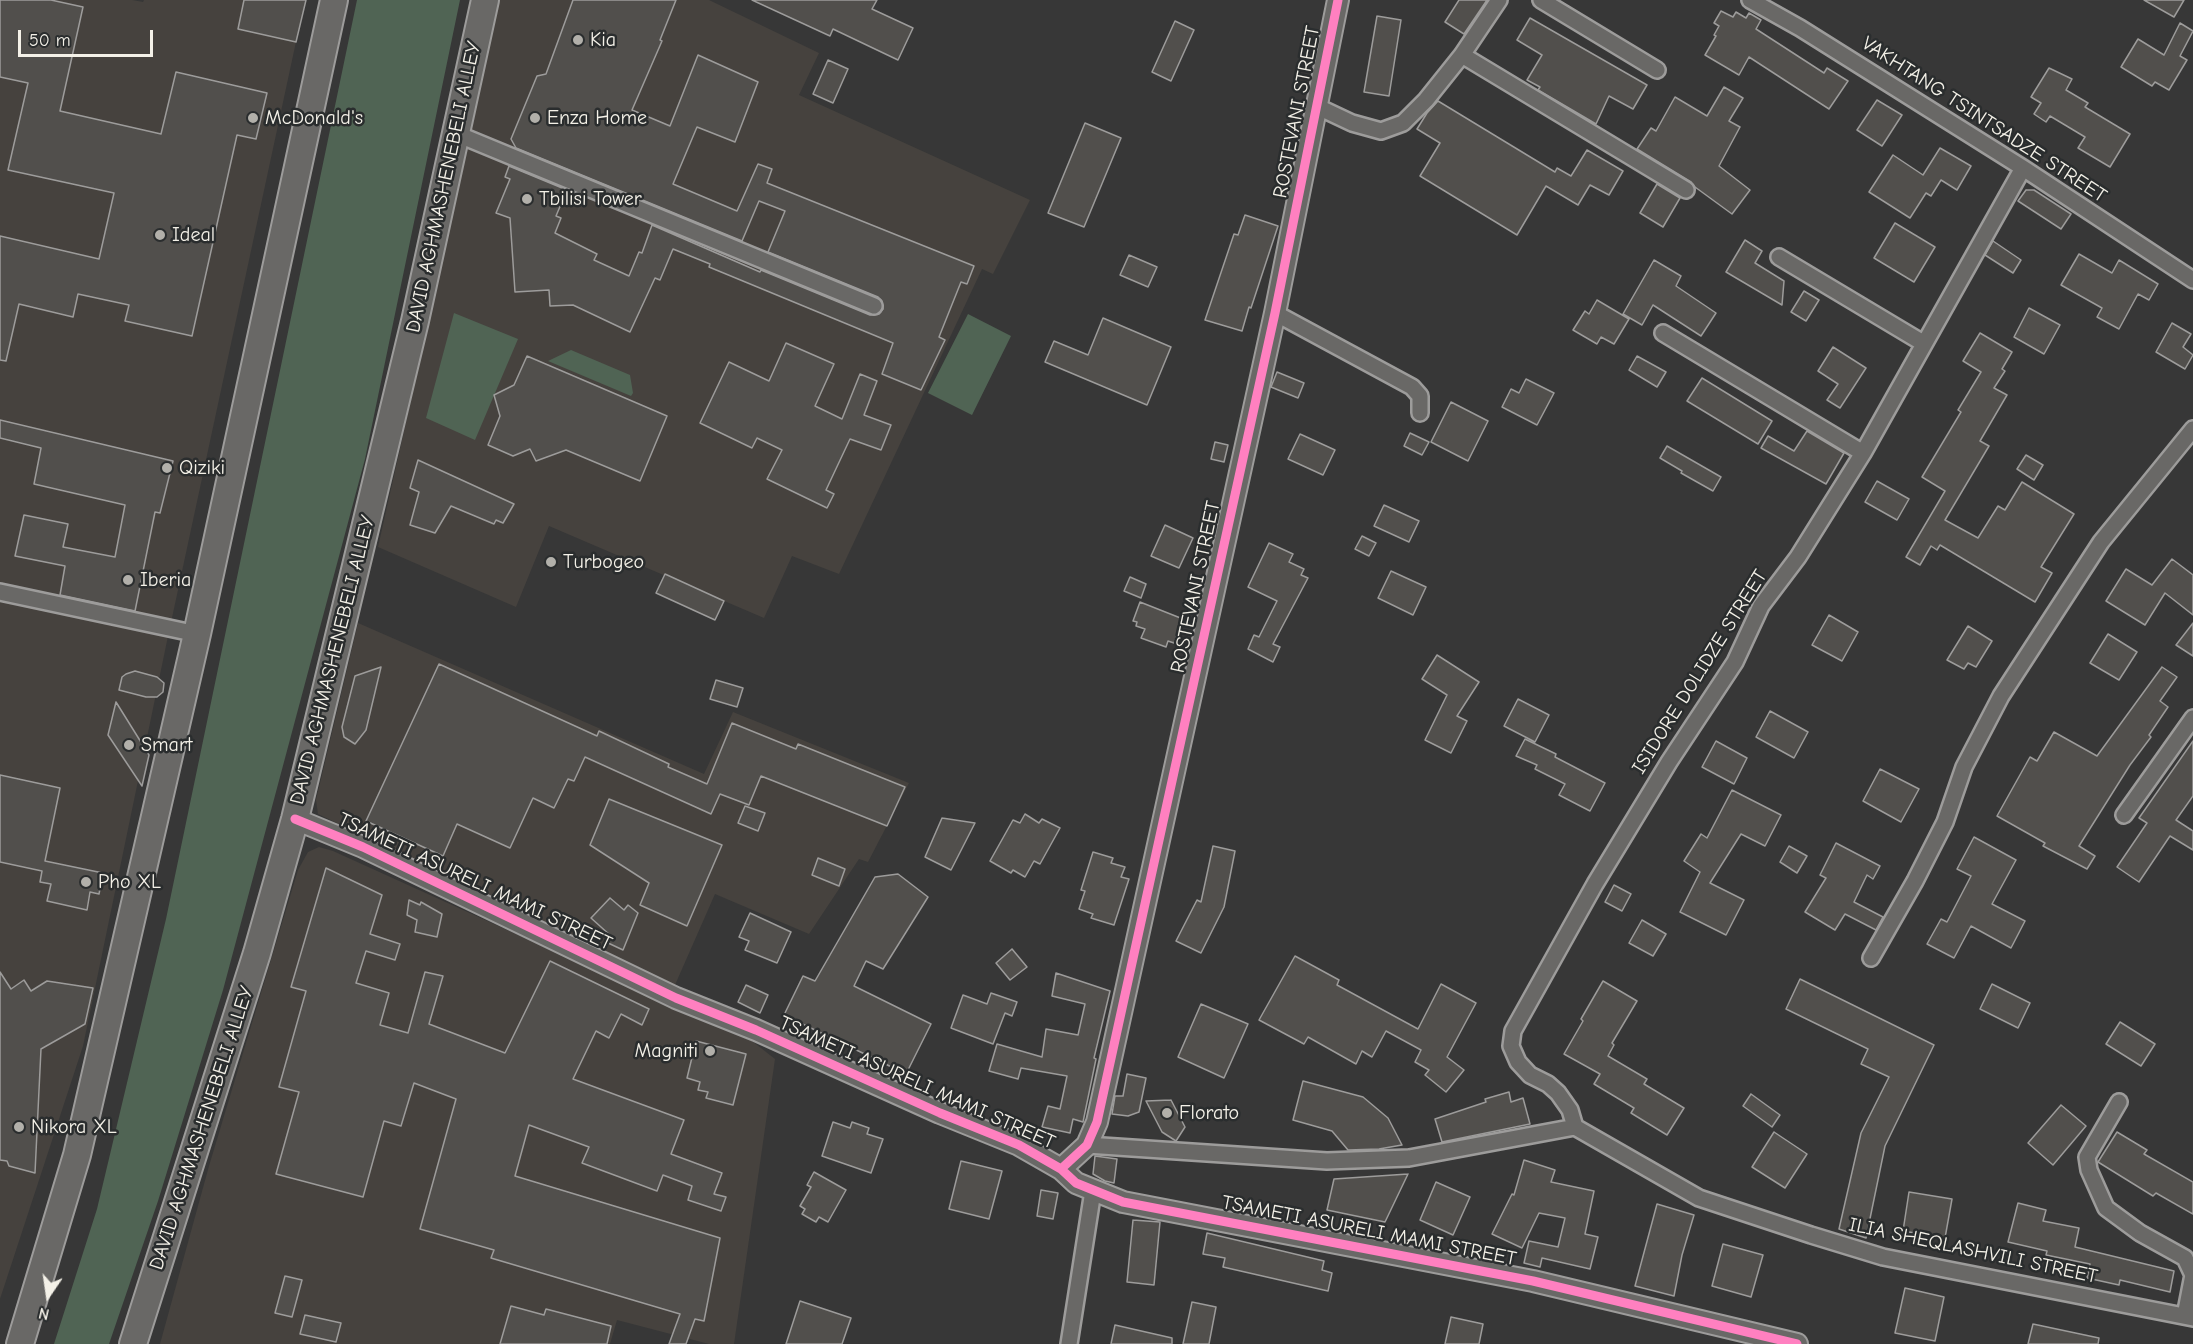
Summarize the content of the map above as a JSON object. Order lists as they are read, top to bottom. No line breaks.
{"streets":{"highway":["DAVID AGHMASHENEBELI ALLEY"],"street":["ROSTEVANI STREET","VAKHTANG TSINTSADZE STREET","ISIDORE DOLIDZE STREET","TSAMETI ASURELI MAMI STREET","ILIA SHEQLASHVILI STREET"]},"crossings":[["ROSTEVANI STREET","TSAMETI ASURELI MAMI STREET"],["VAKHTANG TSINTSADZE STREET","ISIDORE DOLIDZE STREET"],["DAVID AGHMASHENEBELI ALLEY","TSAMETI ASURELI MAMI STREET"],["ISIDORE DOLIDZE STREET","ILIA SHEQLASHVILI STREET"]],"places":["Kia","McDonald's","Enza Home","Tbilisi Tower","Ideal","Qiziki","Turbogeo","Iberia","Smart","Pho XL","Magniti","Florato","Nikora XL"],"scale_bar":"50 m","north":"bottom"}
